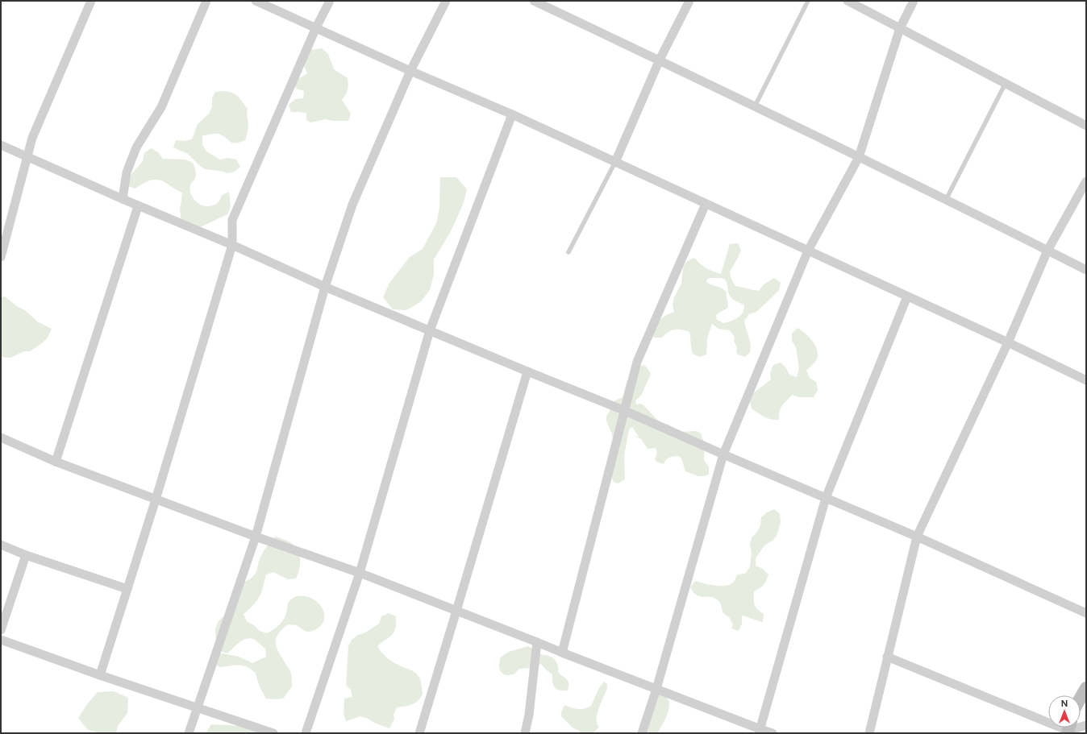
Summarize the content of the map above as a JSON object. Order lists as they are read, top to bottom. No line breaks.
{"north":"top"}
